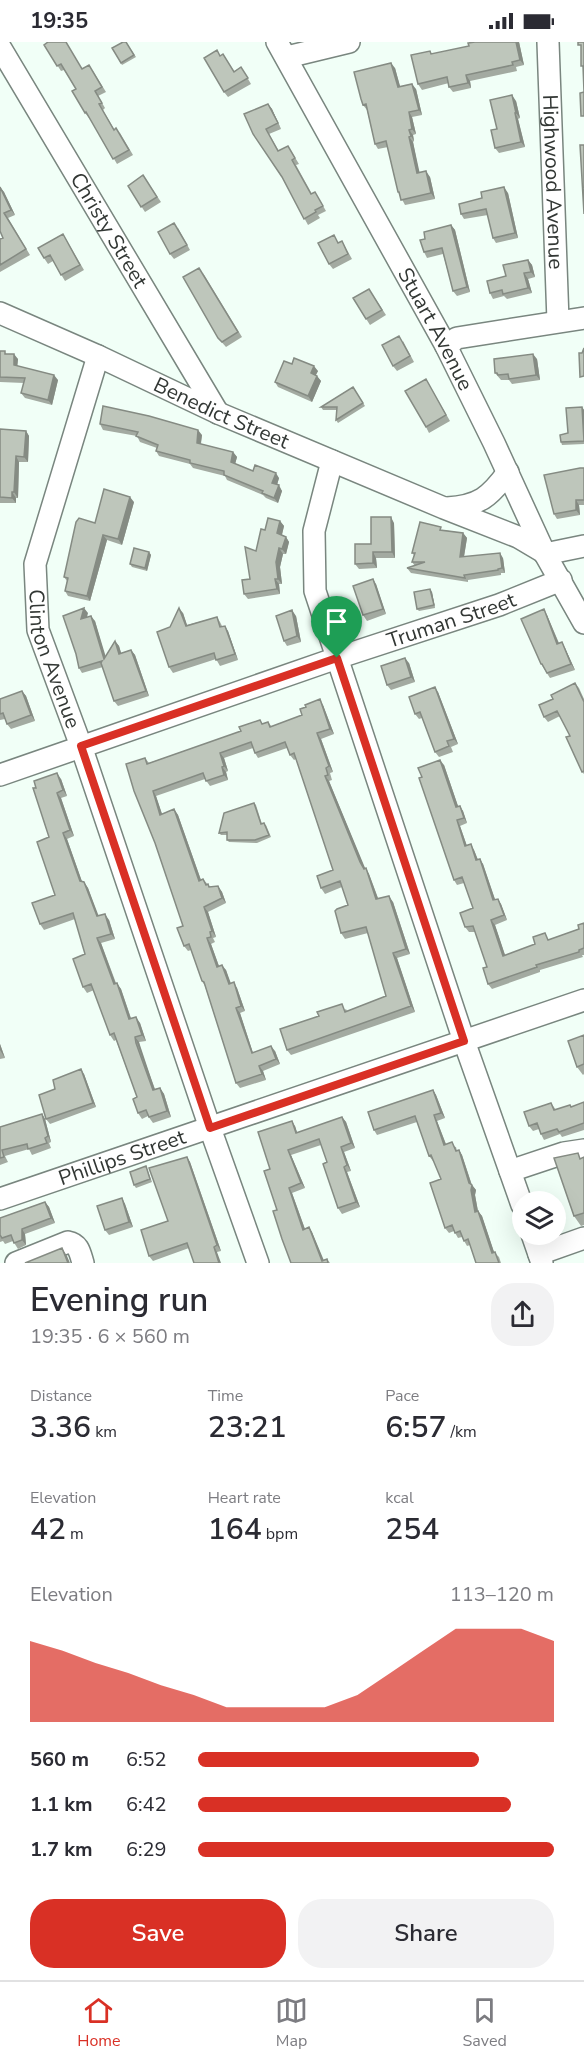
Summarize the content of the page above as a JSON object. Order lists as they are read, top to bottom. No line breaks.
{"streets":{"street":["Highwood Avenue","Christy Street","Stuart Avenue","Benedict Street","Truman Street","Clinton Avenue","Phillips Street"]},"crossings":[["Christy Street","Benedict Street"],["Stuart Avenue","Benedict Street"],["Stuart Avenue","Truman Street"],["Benedict Street","Clinton Avenue"],["Truman Street","Clinton Avenue"],["Clinton Avenue","Phillips Street"]],"page":{"status":"19:35","heading":["Evening run","19:35 · 6 × 560 m"],"stats":[["Distance","3.36 km"],["Time","23:21"],["Pace","6:57 /km"],["Elevation","42 m"],["Heart rate","164 bpm"],["kcal","254"]],"chart":["Elevation","113–120 m"],"list":[{"name":"560 m","note":"6:52"},{"name":"1.1 km","note":"6:42"},{"name":"1.7 km","note":"6:29"}],"buttons":["Save","Share"],"tabs":["Home","Map","Saved"]}}
